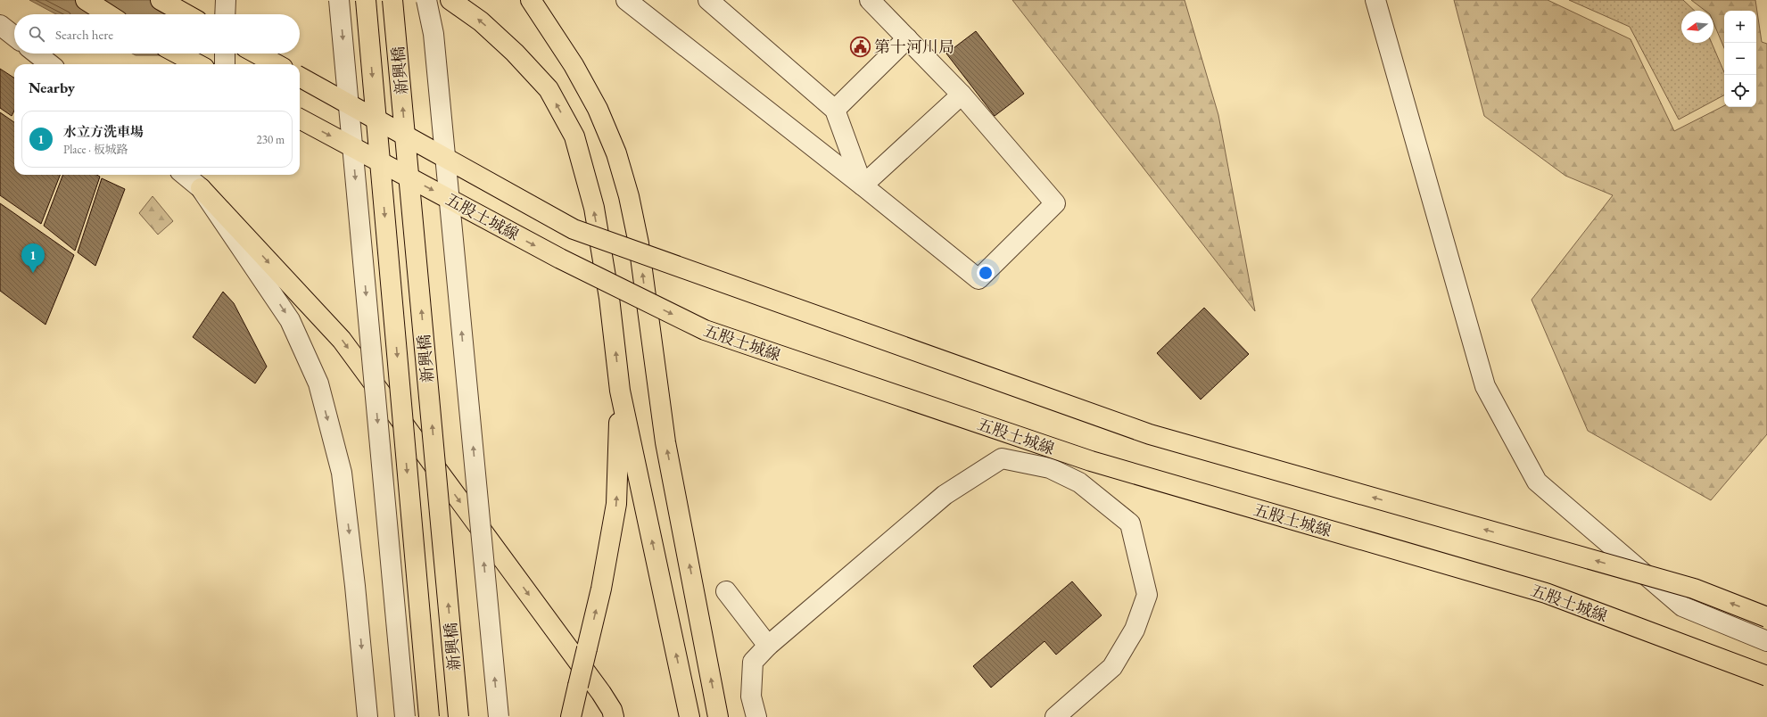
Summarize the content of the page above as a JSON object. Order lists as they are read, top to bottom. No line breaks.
{"streets":{"main road":["新興橋","五股土城線"]},"places":{"public building":["第十河川局"]},"north":"left","page":{"map_buttons":["+","−"],"search":"Search here","heading":"Nearby","list":[{"mark":"1","name":"水立方洗車場","note":"Place · 板城路","value":"230 m"}],"pins":"1"}}
